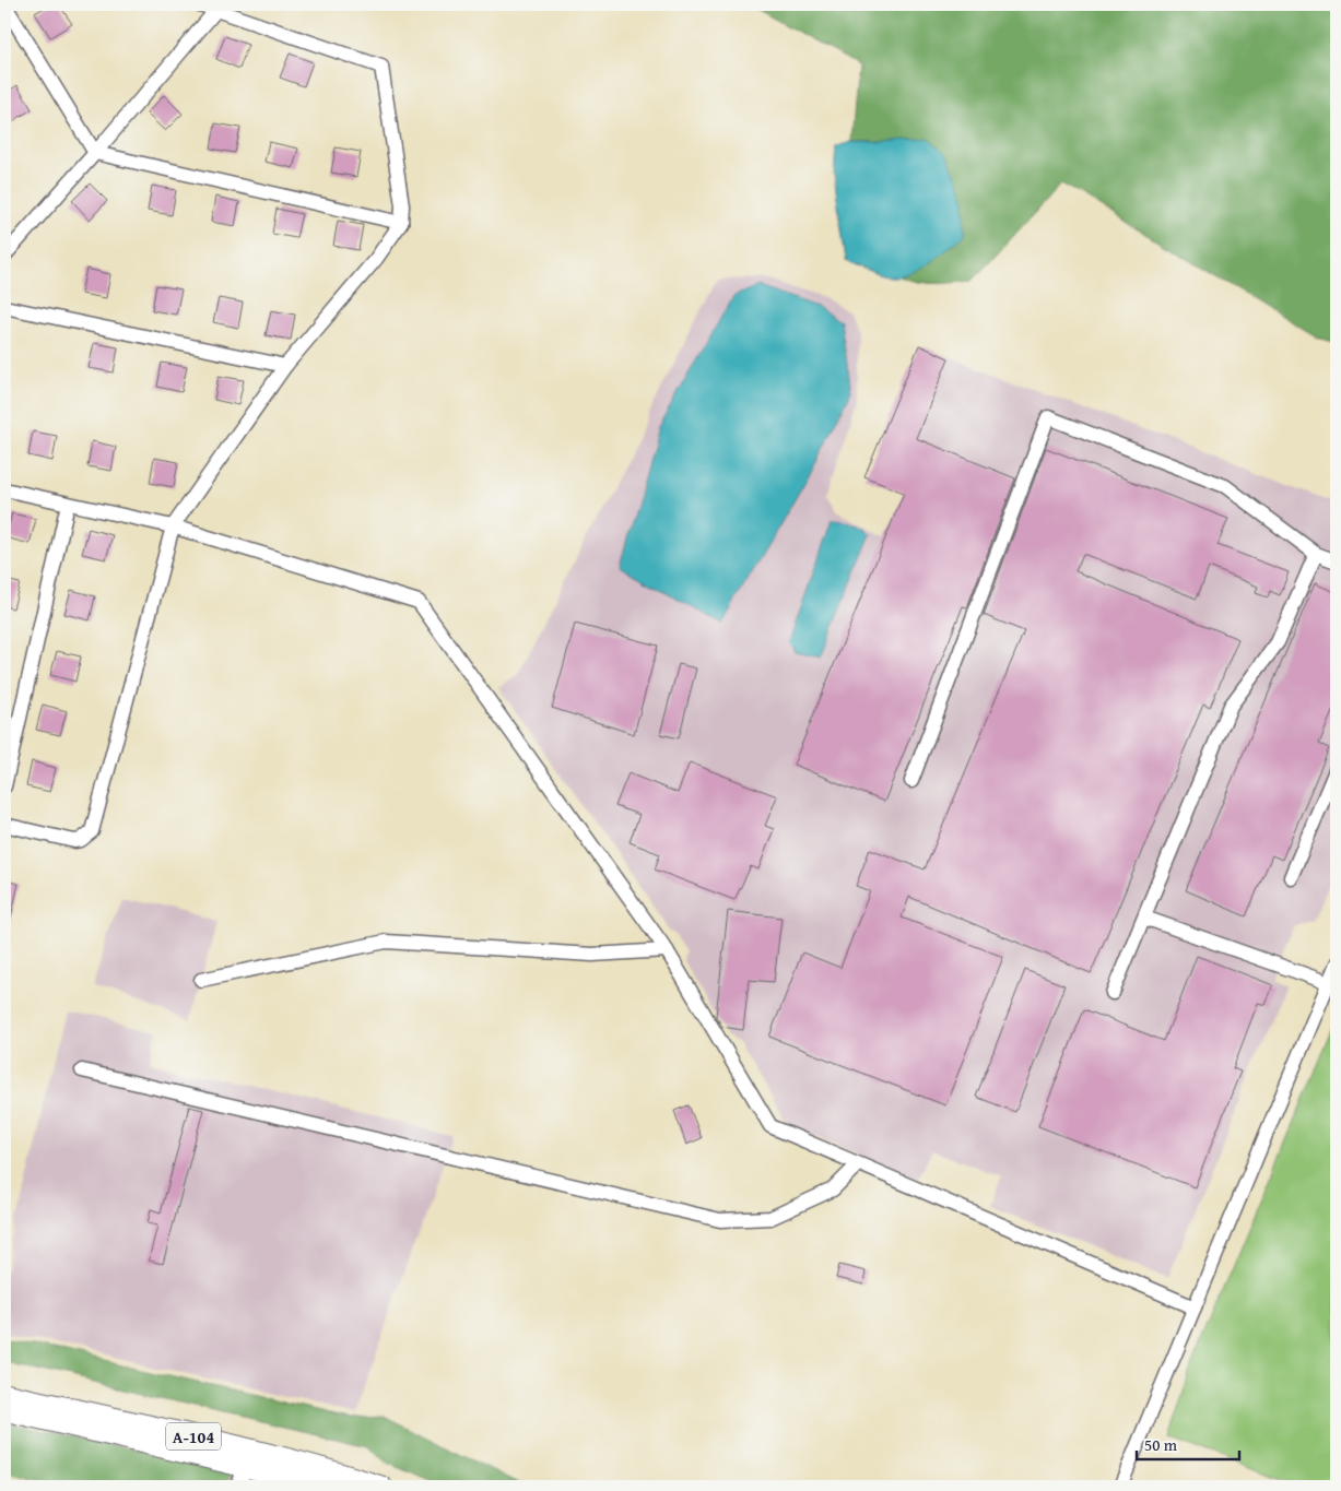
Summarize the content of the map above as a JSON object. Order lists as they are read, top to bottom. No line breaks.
{"streets":{"highway":["А-104"]},"scale_bar":"50 m"}
